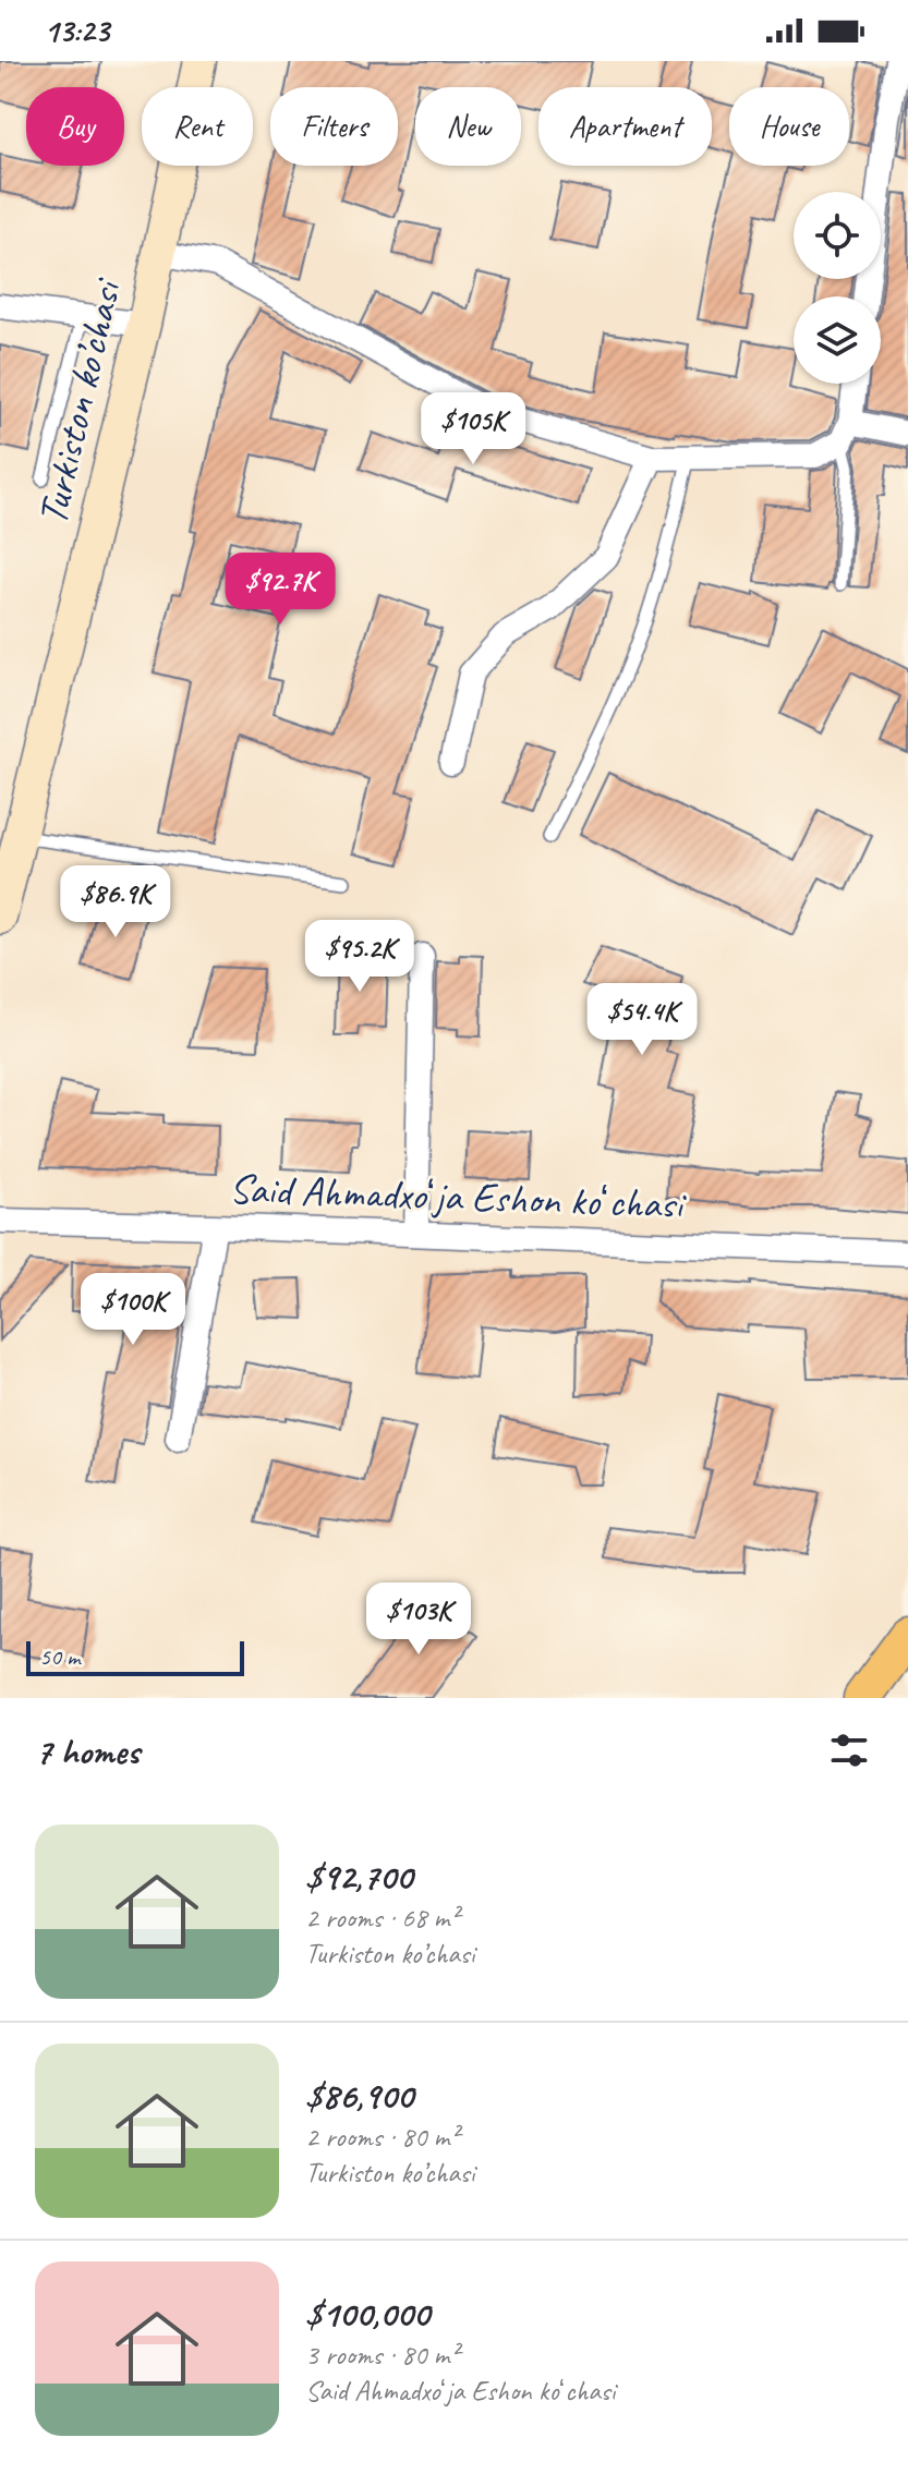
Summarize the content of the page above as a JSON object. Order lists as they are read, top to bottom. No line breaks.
{"streets":{"main road":["Turkiston ko’chasi"],"street":["Said Ahmadxoʻja Eshon koʻchasi"]},"scale_bar":"50 m","page":{"status":"13:23","chip":["Buy","Rent","Filters","New","Apartment","House"],"price":["$105K","$92.7K","$86.9K","$95.2K","$54.4K","$100K","$103K"],"scale":"50 m","heading":"7 homes","list":[{"name":"$92,700","note":"2 rooms · 68 m² · Turkiston ko’chasi"},{"name":"$86,900","note":"2 rooms · 80 m² · Turkiston ko’chasi"},{"name":"$100,000","note":"3 rooms · 80 m² · Said Ahmadxoʻja Eshon koʻchasi"}]}}
